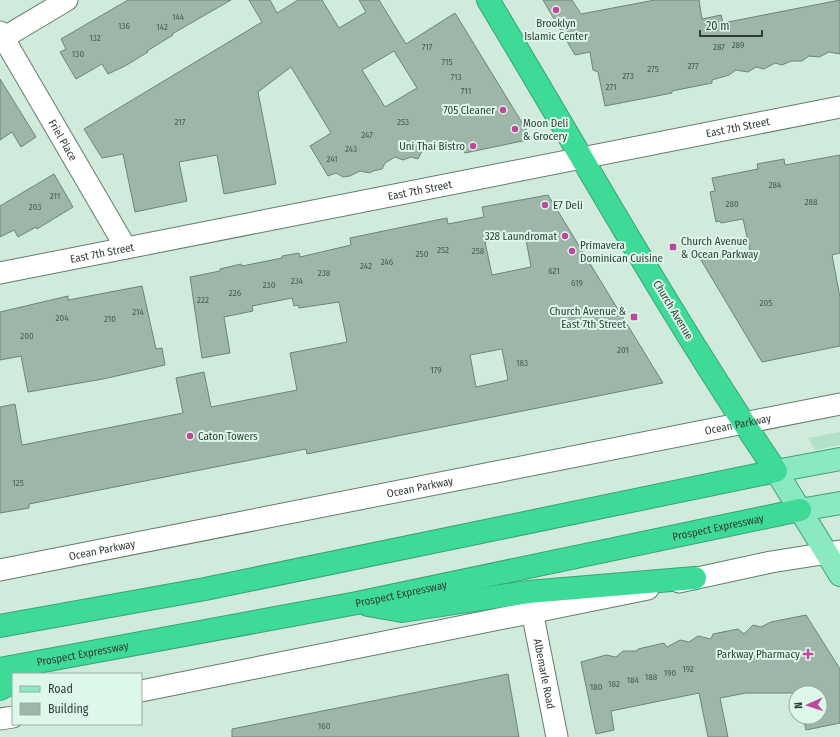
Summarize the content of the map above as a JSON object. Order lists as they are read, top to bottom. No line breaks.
{"streets":{"highway":["Church Avenue","Prospect Expressway"],"street":["East 7th Street","Friel Place","Ocean Parkway","Albemarle Road"]},"crossings":[["East 7th Street","Friel Place"],["East 7th Street","Church Avenue"],["Church Avenue","Ocean Parkway"],["Church Avenue","Prospect Expressway"]],"places":{"other":["Brooklyn Islamic Center","705 Cleaner","Moon Deli & Grocery","Uni Thai Bistro","E7 Deli","328 Laundromat","Primavera Dominican Cuisine","Caton Towers"],"transit":["Church Avenue & Ocean Parkway","Church Avenue & East 7th Street"],"health":["Parkway Pharmacy"]},"house_numbers":["144","136","142","132","289","717","287","130","715","277","275","273","713","271","711","217","253","247","243","241","284","211","288","280","203","252","258","250","246","242","621","238","234","619","230","226","222","205","214","204","210","200","201","183","179","125","192","190","188","184","182","180","160"],"legend":["Road","Building"],"scale_bar":"20 m","north":"left"}
